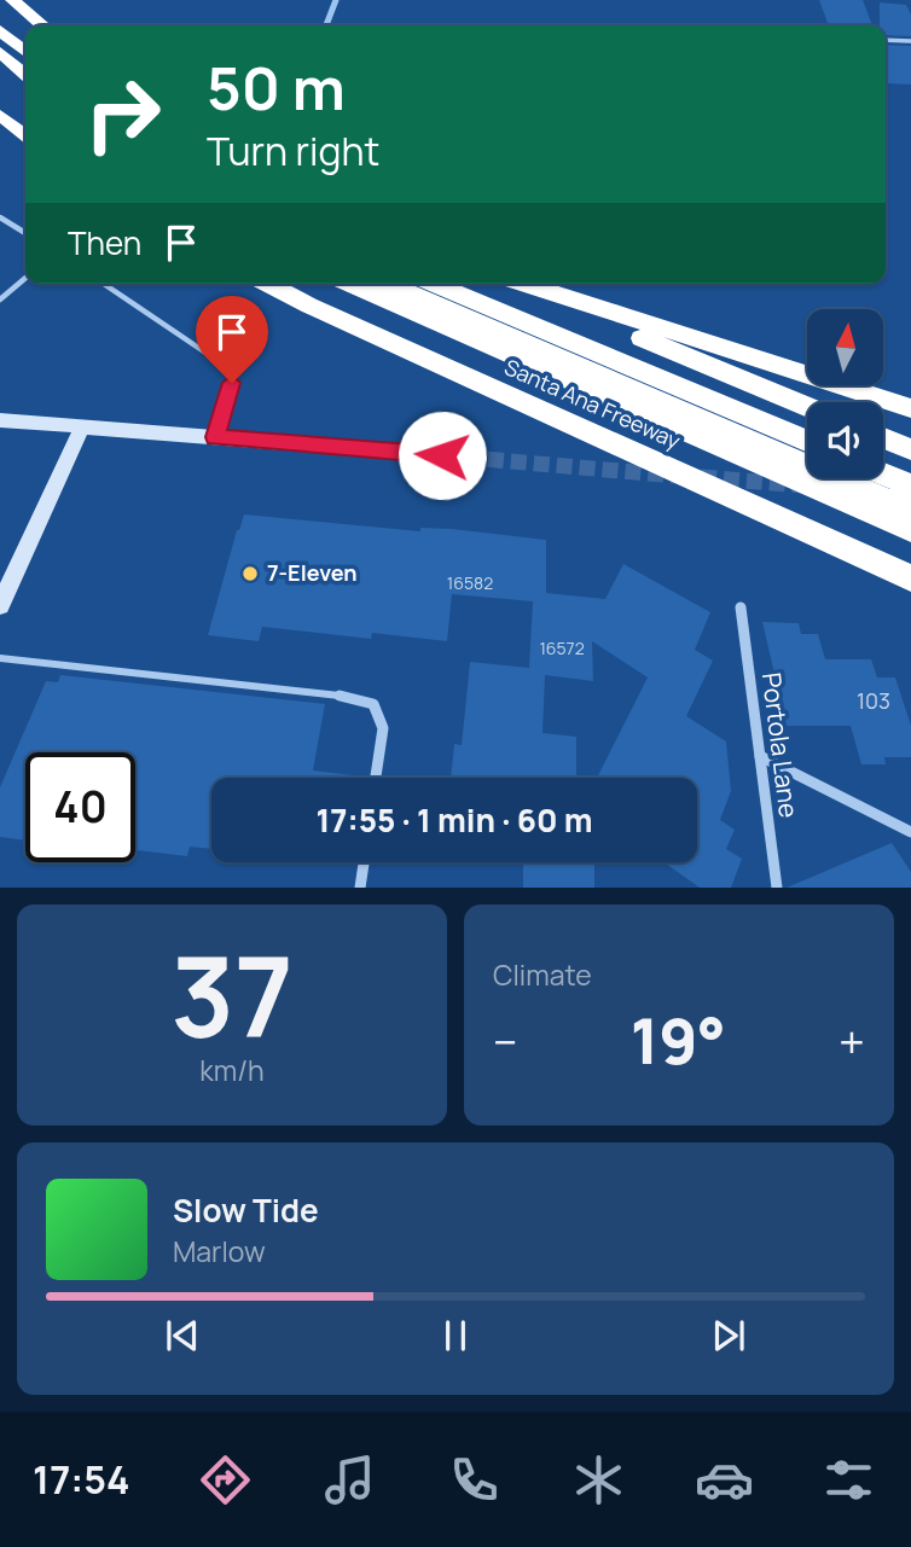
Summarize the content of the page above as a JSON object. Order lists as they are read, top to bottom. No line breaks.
{"streets":{"highway":["Santa Ana Freeway"],"street":["Portola Lane"]},"places":["7-Eleven"],"house_numbers":["16582","16572","103"],"north":"top","page":{"turn":["50 m","Turn right"],"then":"Then","limit":"40","trip":"17:55 · 1 min · 60 m","tile":[["37","km/h"],"Climate"],"heat":["−","19°","+"],"song":["Slow Tide","Marlow"],"tabs":"17:54"}}
